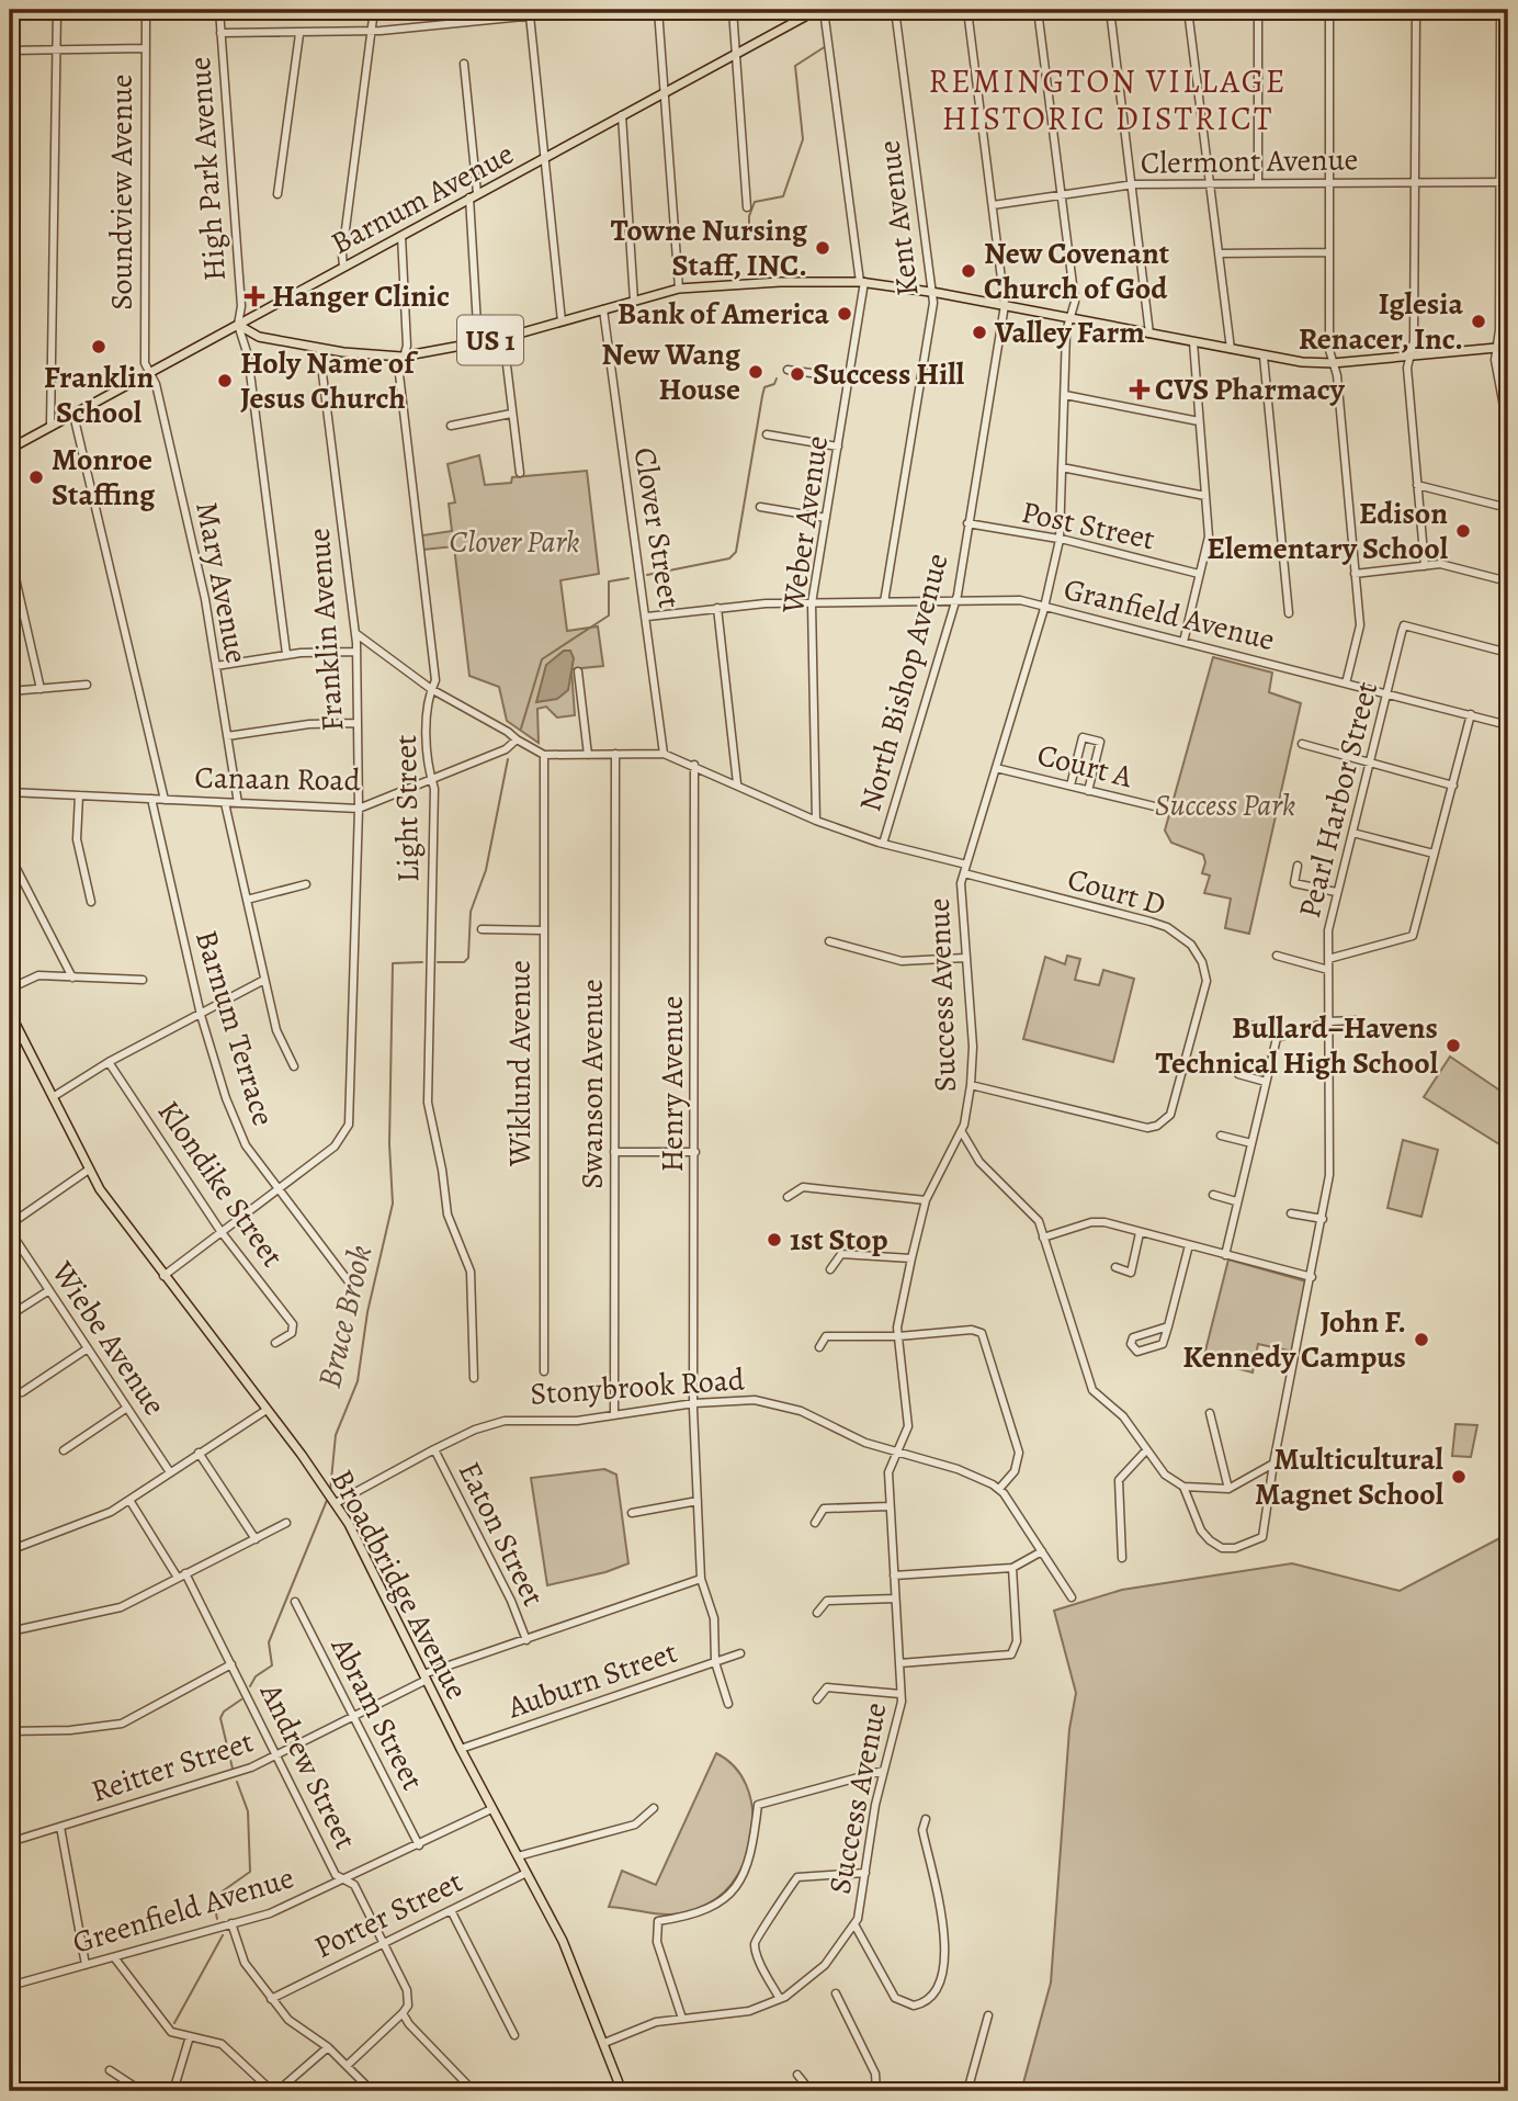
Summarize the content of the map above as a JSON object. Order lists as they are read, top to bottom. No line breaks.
{"streets":{"main road":["Barnum Avenue","US 1","Broadbridge Avenue"],"street":["Clermont Avenue","High Park Avenue","Soundview Avenue","Kent Avenue","Weber Avenue","Post Street","Clover Street","Mary Avenue","Granfield Avenue","Franklin Avenue","North Bishop Avenue","Court A","Canaan Road","Pearl Harbor Street","Light Street","Court D","Success Avenue","Barnum Terrace","Wiklund Avenue","Swanson Avenue","Henry Avenue","Klondike Street","Wiebe Avenue","Stonybrook Road","Eaton Street","Auburn Street","Abram Street","Reitter Street","Andrew Street","Greenfield Avenue","Porter Street"]},"crossings":[["Clermont Avenue","North Bishop Avenue"],["Clermont Avenue","Success Avenue"],["High Park Avenue","Barnum Avenue"],["High Park Avenue","US 1"],["Soundview Avenue","Barnum Avenue"],["Soundview Avenue","Mary Avenue"],["Barnum Avenue","US 1"],["Barnum Avenue","Mary Avenue"],["Barnum Avenue","Light Street"],["Kent Avenue","US 1"],["Kent Avenue","Granfield Avenue"],["US 1","Weber Avenue"],["US 1","Clover Street"],["US 1","Franklin Avenue"],["US 1","North Bishop Avenue"],["US 1","Light Street"],["US 1","Success Avenue"],["Weber Avenue","Granfield Avenue"],["Post Street","North Bishop Avenue"],["Post Street","Success Avenue"],["Clover Street","Granfield Avenue"],["Mary Avenue","Canaan Road"],["Granfield Avenue","North Bishop Avenue"],["Granfield Avenue","Pearl Harbor Street"],["Granfield Avenue","Success Avenue"],["Franklin Avenue","Canaan Road"],["Franklin Avenue","Barnum Terrace"],["Court A","Success Avenue"],["Canaan Road","Light Street"],["Canaan Road","Barnum Terrace"],["Pearl Harbor Street","Success Avenue"],["Court D","Success Avenue"],["Success Avenue","Stonybrook Road"],["Success Avenue","Broadbridge Avenue"],["Swanson Avenue","Stonybrook Road"],["Henry Avenue","Stonybrook Road"],["Henry Avenue","Auburn Street"],["Henry Avenue","Reitter Street"],["Stonybrook Road","Eaton Street"],["Stonybrook Road","Broadbridge Avenue"],["Eaton Street","Reitter Street"],["Broadbridge Avenue","Auburn Street"],["Broadbridge Avenue","Reitter Street"],["Broadbridge Avenue","Greenfield Avenue"],["Broadbridge Avenue","Porter Street"],["Abram Street","Reitter Street"],["Abram Street","Greenfield Avenue"],["Reitter Street","Andrew Street"],["Andrew Street","Greenfield Avenue"],["Andrew Street","Porter Street"]],"districts":["REMINGTON VILLAGE HISTORIC DISTRICT"],"water":["Bruce Brook"],"parks":["Clover Park","Success Park"],"places":{"other":["Towne Nursing Staff, INC.","New Covenant Church of God","Bank of America","Iglesia Renacer, Inc.","Valley Farm","Franklin School","New Wang House","Success Hill","Holy Name of Jesus Church","Monroe Staffing","Edison Elementary School","Bullard–Havens Technical High School","1st Stop","John F. Kennedy Campus","Multicultural Magnet School"],"health":["Hanger Clinic","CVS Pharmacy"]}}
